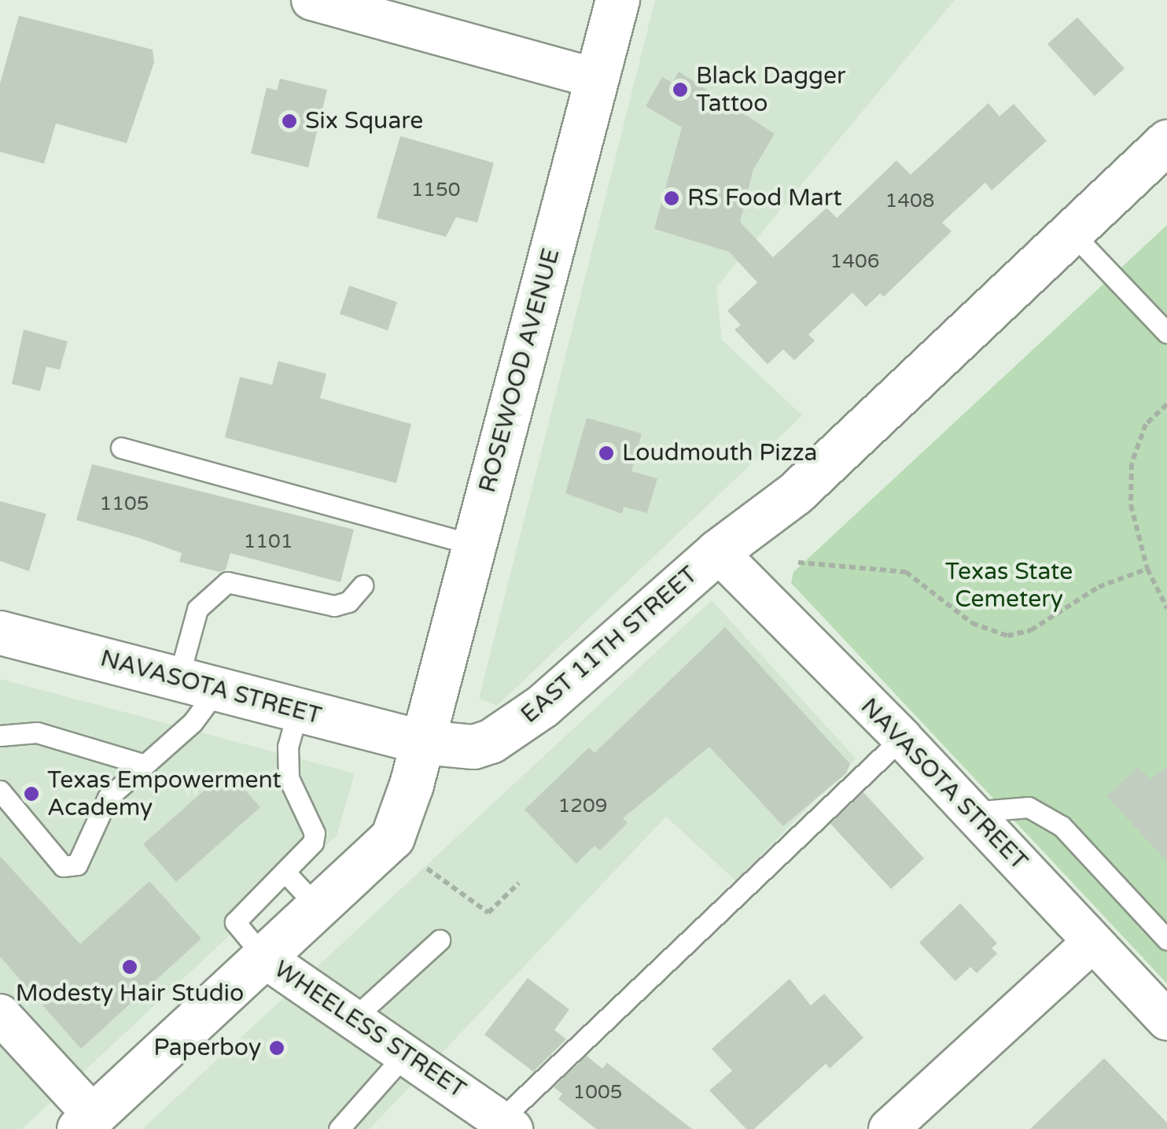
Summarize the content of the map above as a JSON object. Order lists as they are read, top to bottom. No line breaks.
{"streets":{"street":["ROSEWOOD AVENUE","EAST 11TH STREET","NAVASOTA STREET","WHEELESS STREET"]},"crossings":[["ROSEWOOD AVENUE","EAST 11TH STREET"],["ROSEWOOD AVENUE","NAVASOTA STREET"],["EAST 11TH STREET","NAVASOTA STREET"]],"parks":["Texas State Cemetery"],"places":["Black Dagger Tattoo","Six Square","RS Food Mart","Loudmouth Pizza","Texas Empowerment Academy","Modesty Hair Studio","Paperboy"],"house_numbers":["1150","1408","1406","1105","1101","1209","1005"]}
